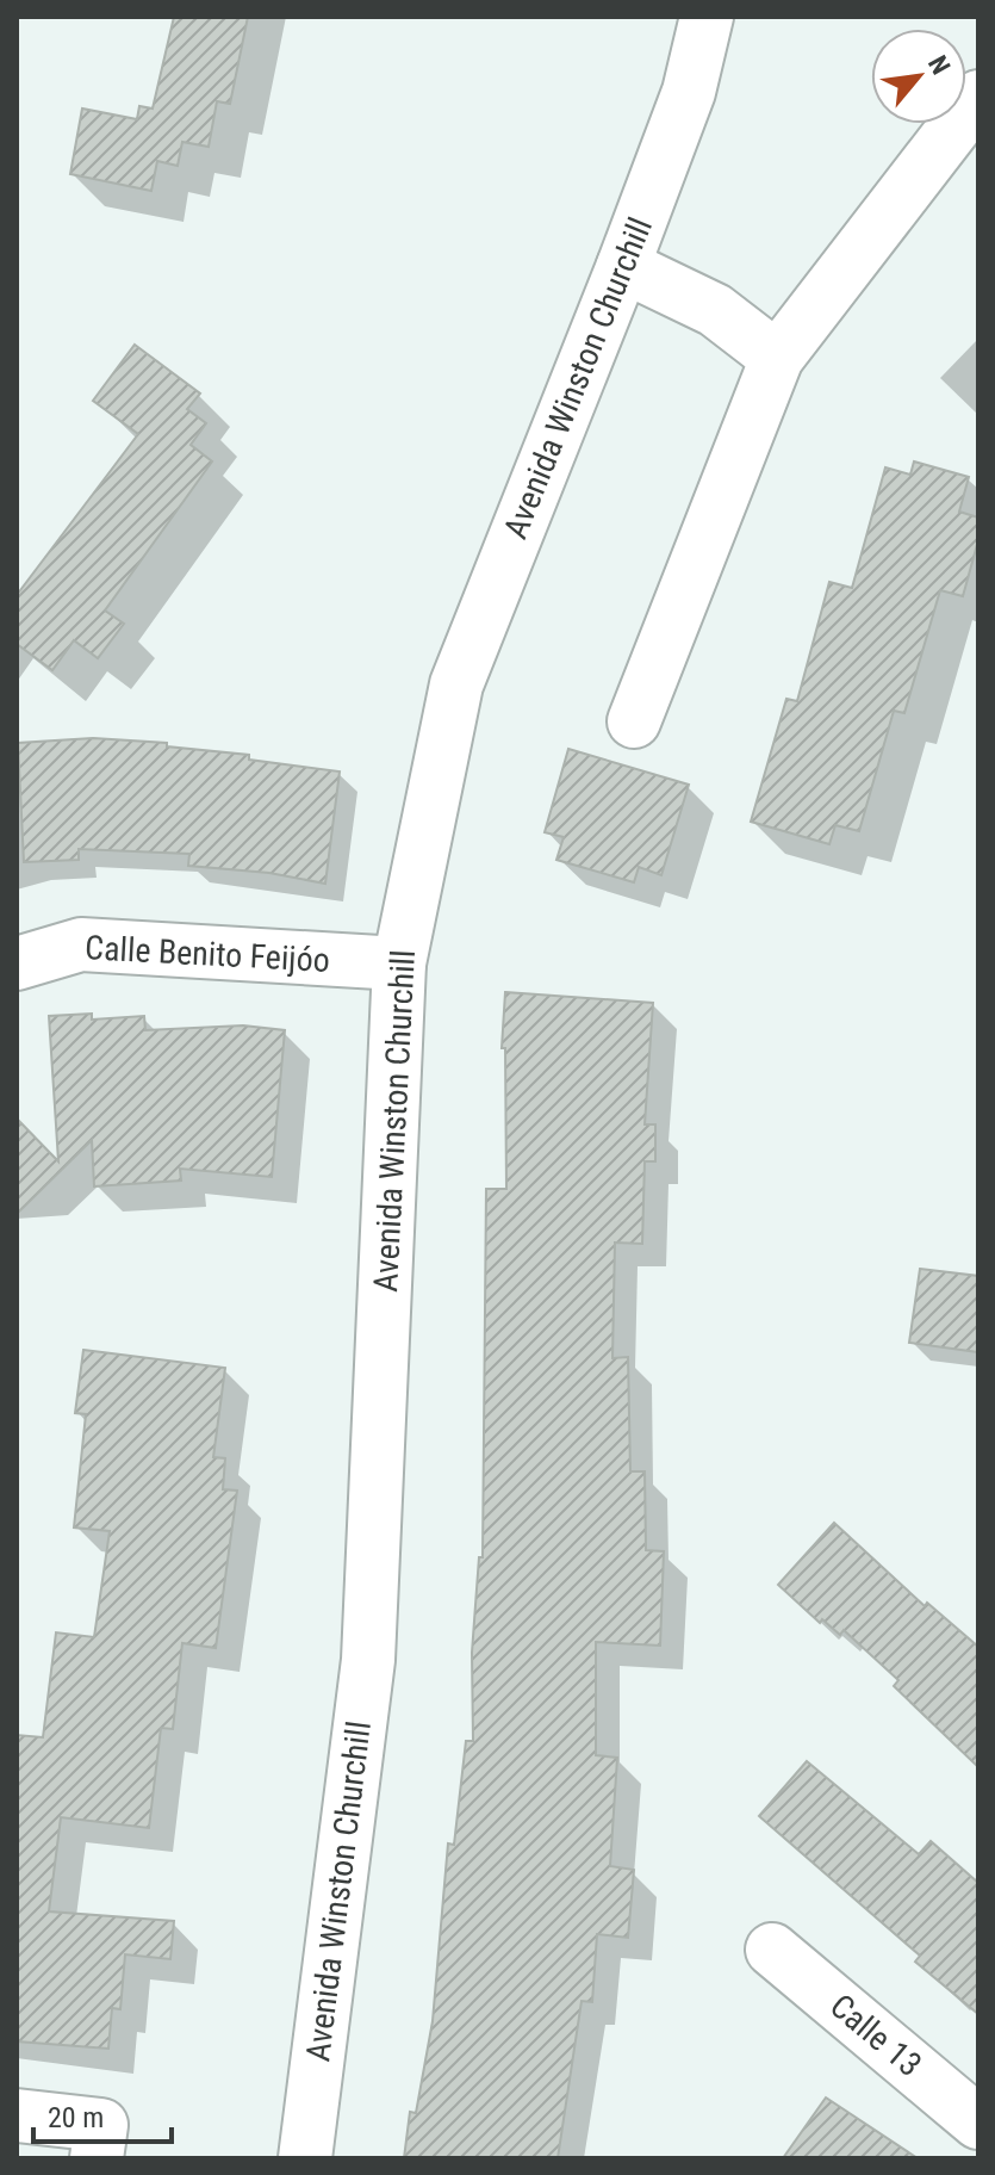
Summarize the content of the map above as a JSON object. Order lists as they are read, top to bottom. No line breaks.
{"streets":{"street":["Avenida Winston Churchill","Calle Benito Feijóo","Calle 13"]},"crossings":[["Avenida Winston Churchill","Calle Benito Feijóo"]],"scale_bar":"20 m","north":"top right"}
